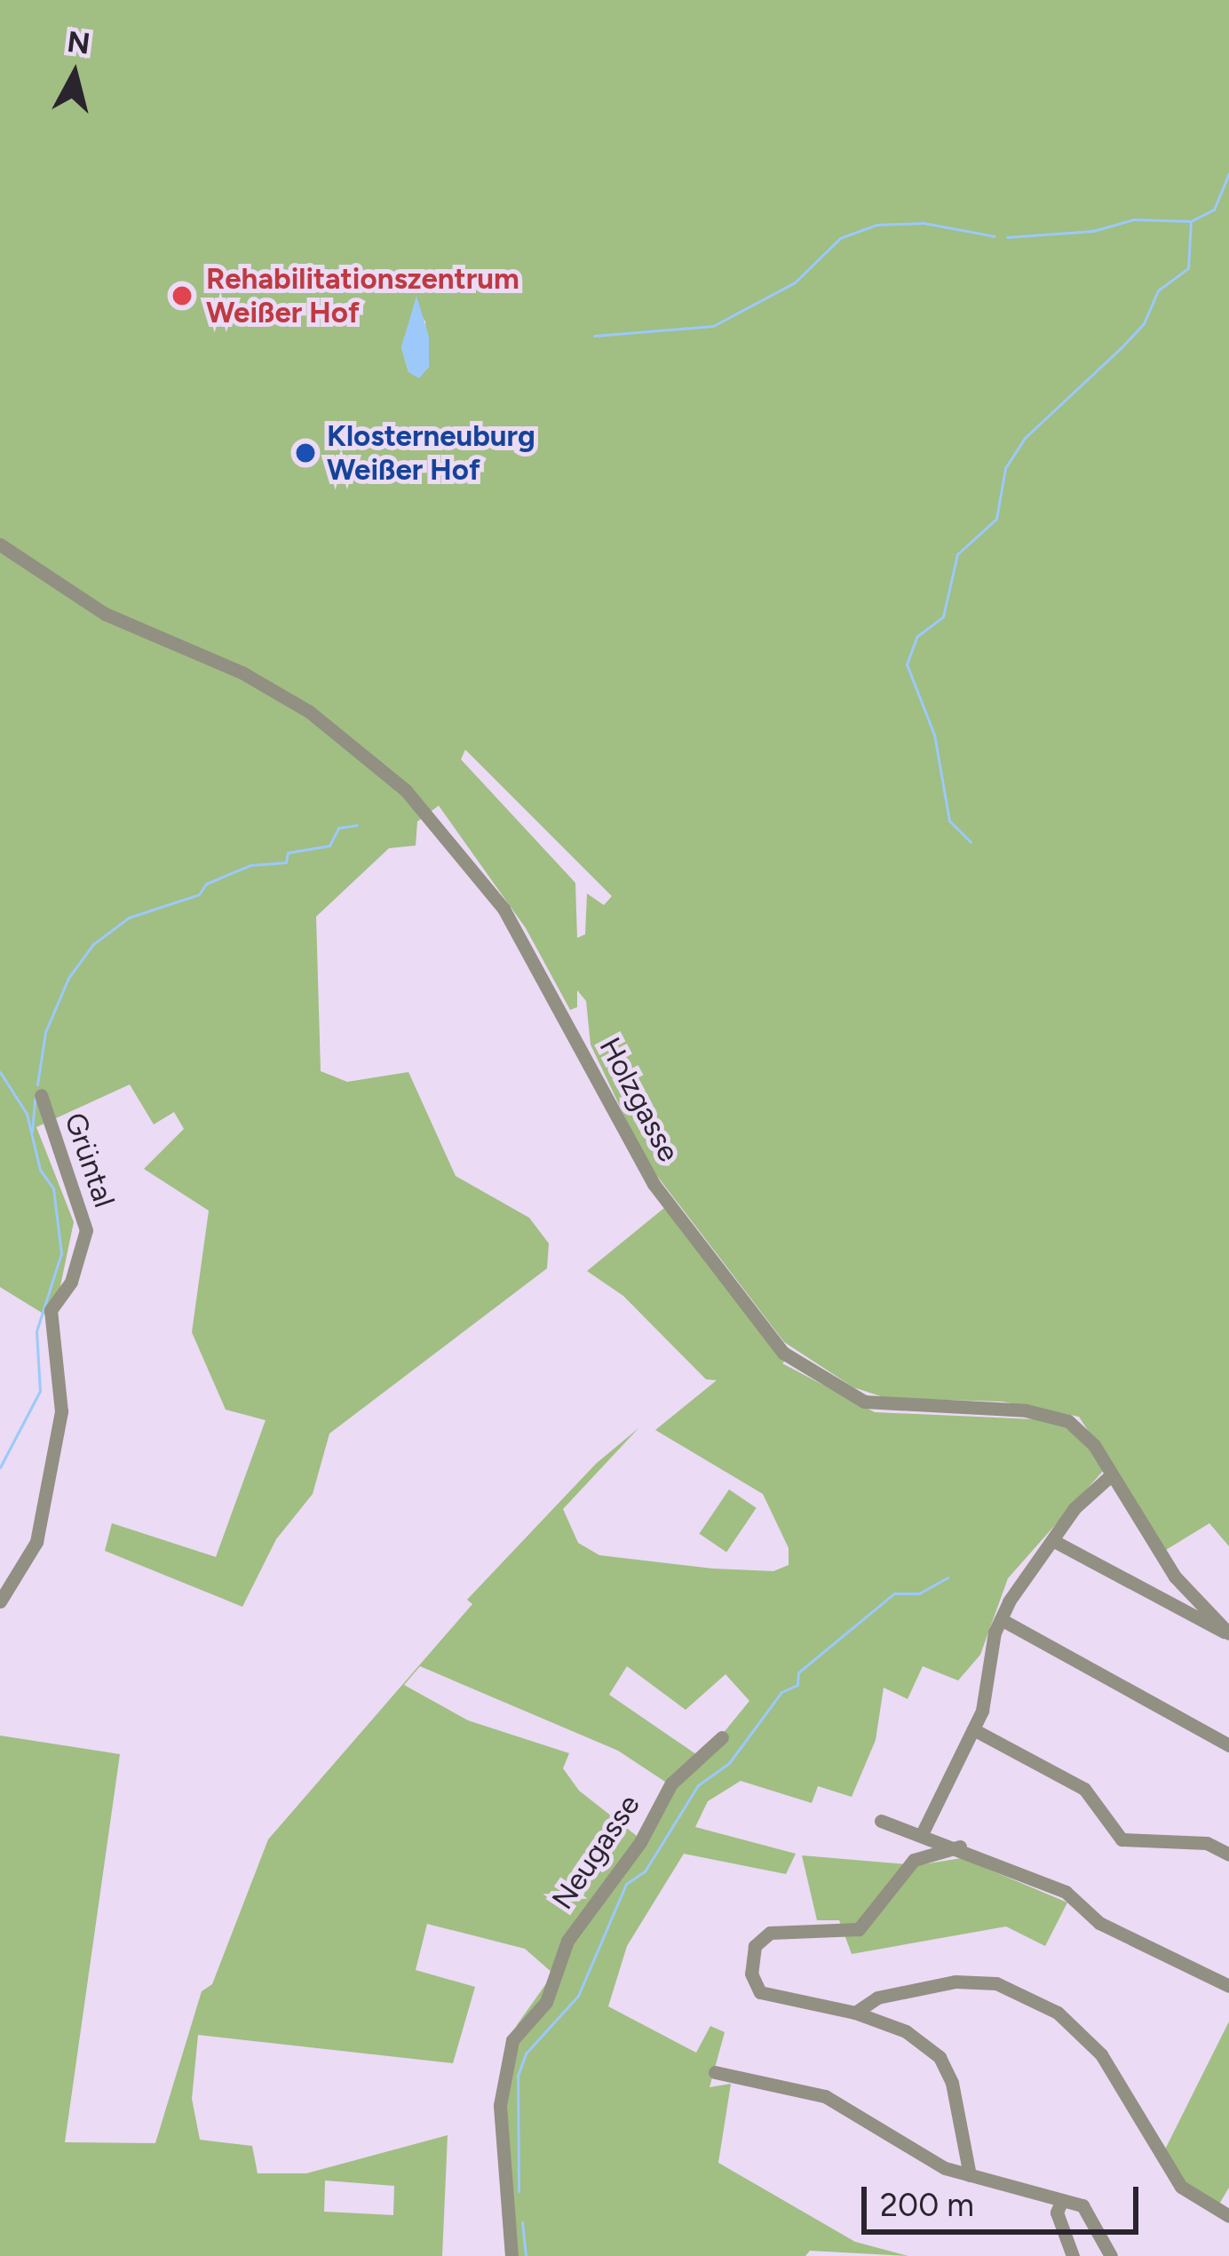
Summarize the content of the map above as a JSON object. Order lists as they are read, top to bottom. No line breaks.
{"streets":{"street":["Holzgasse","Grüntal","Neugasse"]},"places":["Rehabilitationszentrum Weißer Hof","Klosterneuburg Weißer Hof"],"scale_bar":"200 m","north":"top"}
